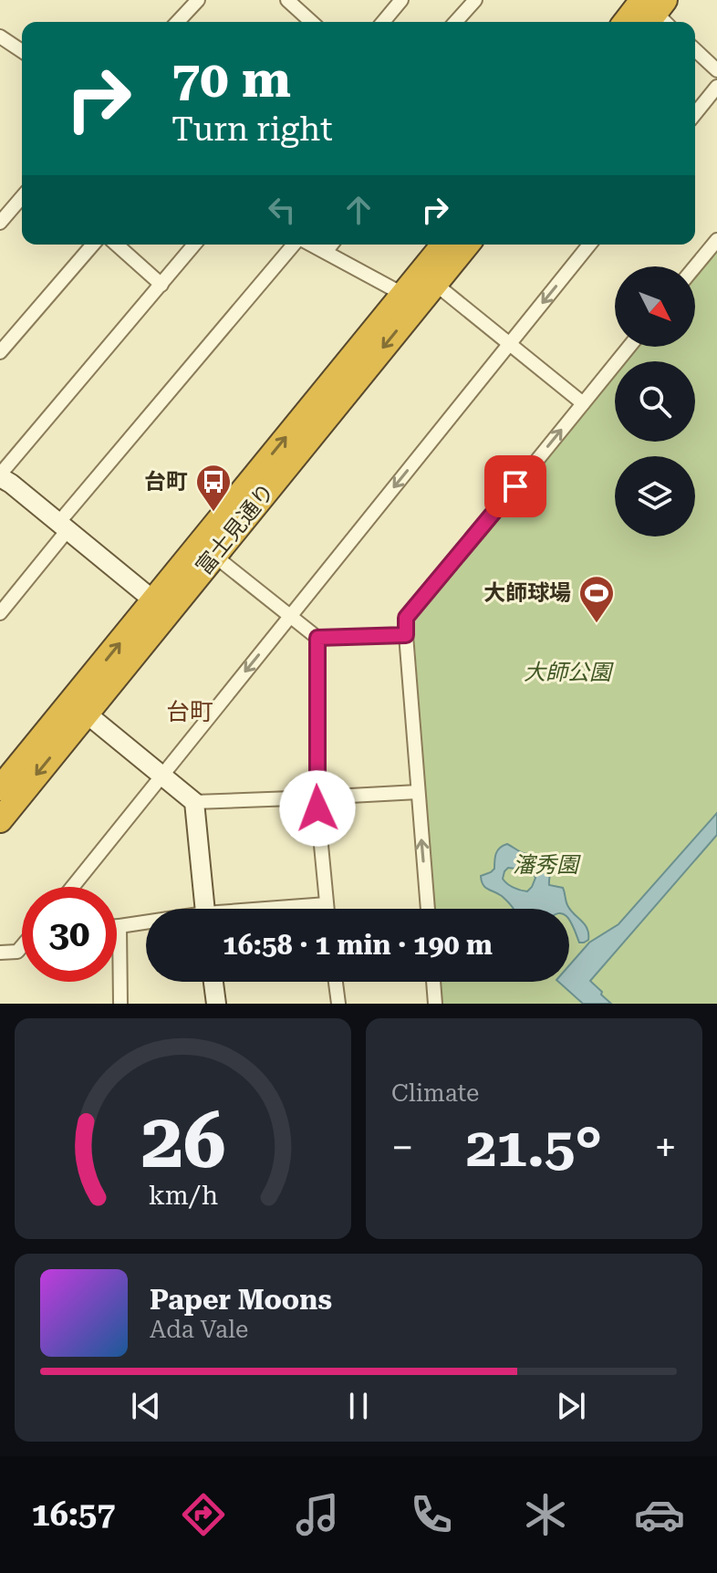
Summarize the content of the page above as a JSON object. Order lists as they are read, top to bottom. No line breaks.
{"streets":{"highway":["富士見通り"]},"districts":["台町"],"parks":["大師公園","瀋秀園"],"places":{"bus stop":["台町"],"sports":["大師球場"]},"north":"bottom right","page":{"turn":["70 m","Turn right"],"limit":"30","trip":"16:58 · 1 min · 190 m","tile":"Climate","heat":["−","21.5°","+"],"song":["Paper Moons","Ada Vale"],"tabs":"16:57","gauge":["26","km/h"]}}
